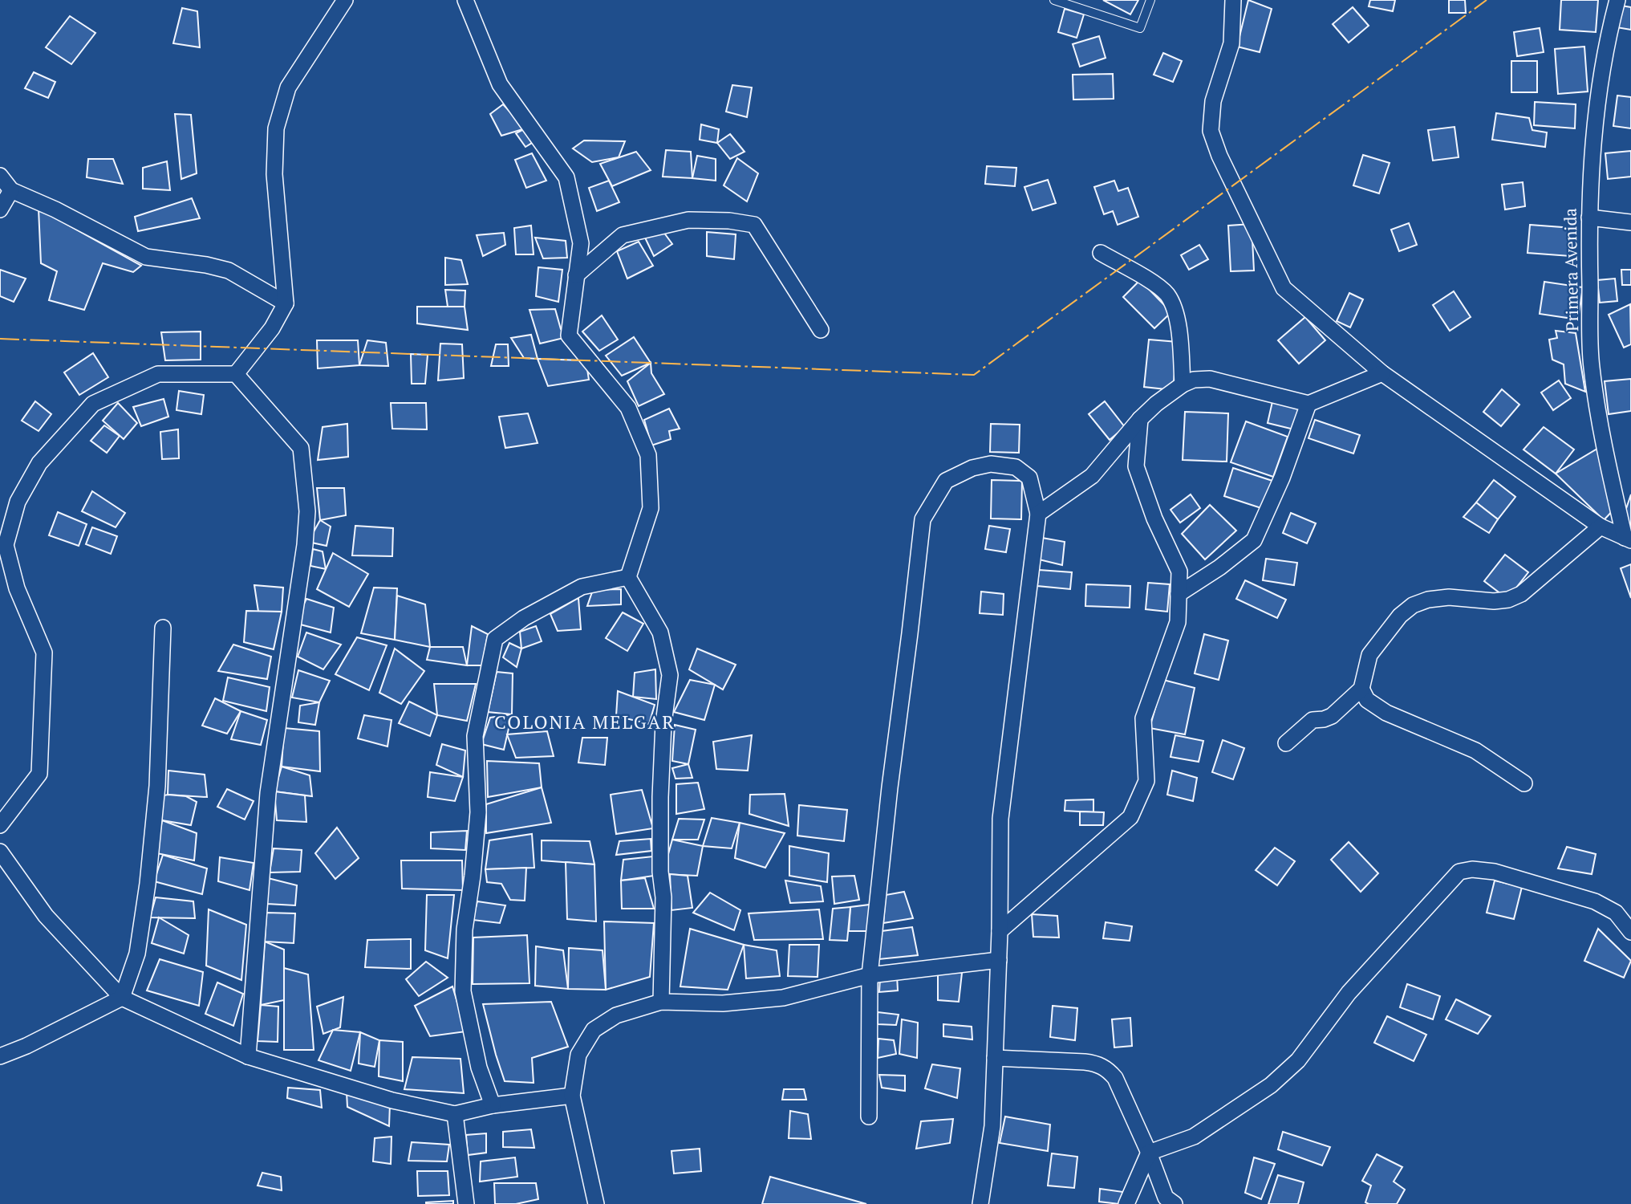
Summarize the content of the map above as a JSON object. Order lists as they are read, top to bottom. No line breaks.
{"streets":{"street":["Primera Avenida"]},"districts":["COLONIA MELGAR"]}
